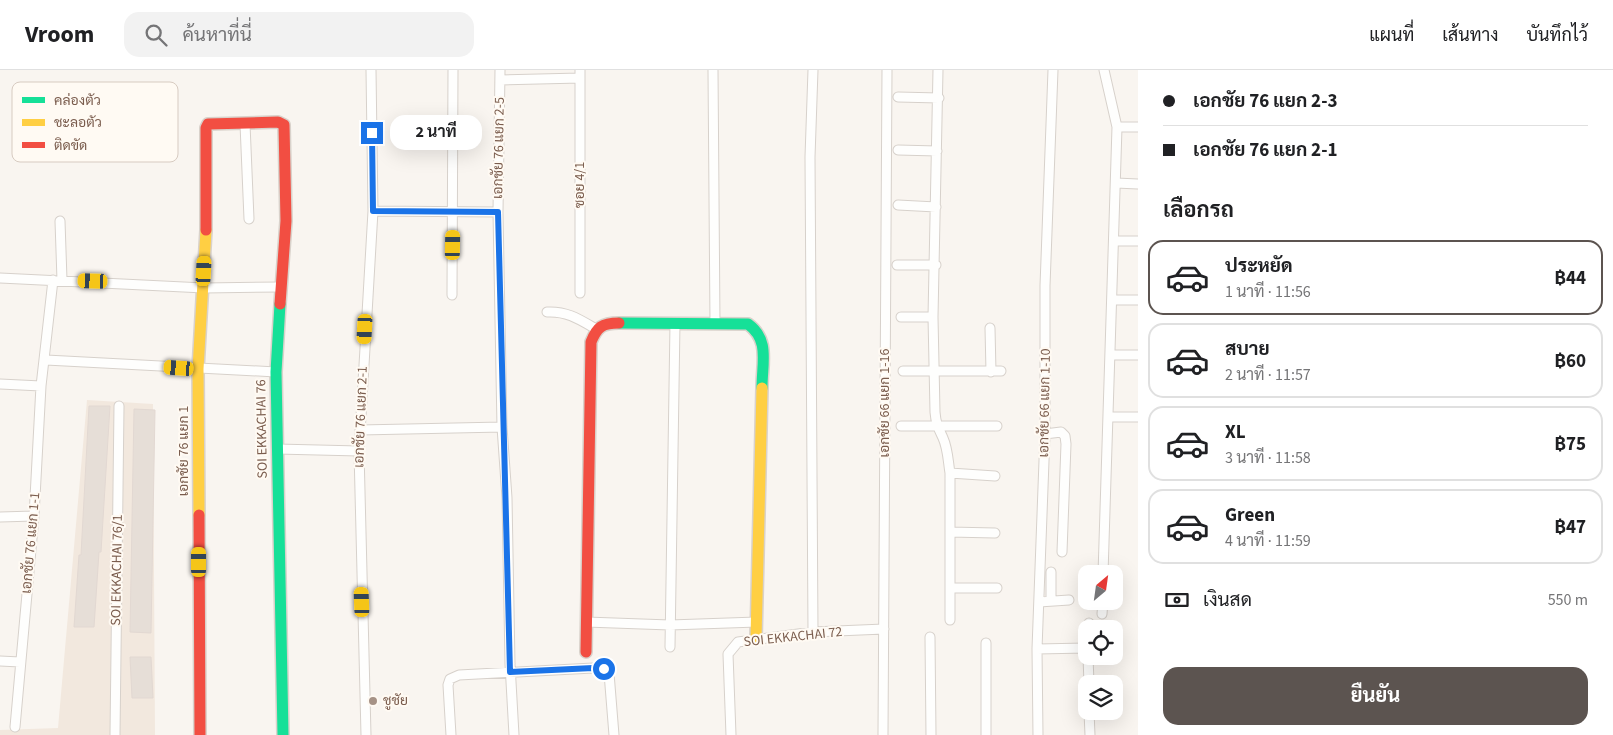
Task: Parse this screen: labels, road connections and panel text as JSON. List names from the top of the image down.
{
  "streets": {
    "street": [
      "เอกชัย 76 แยก 2-5",
      "ซอย 4/1",
      "เอกชัย 66 แยก 1-16",
      "เอกชัย 66 แยก 1-10",
      "เอกชัย 76 แยก 2-1",
      "SOI EKKACHAI 76",
      "เอกชัย 76 แยก 1",
      "เอกชัย 76 แยก 1-1",
      "SOI EKKACHAI 76/1",
      "SOI EKKACHAI 72"
    ]
  },
  "crossings": [
    ["เอกชัย 76 แยก 2-5", "ซอย 4/1"],
    ["เอกชัย 66 แยก 1-16", "SOI EKKACHAI 72"],
    ["SOI EKKACHAI 76", "เอกชัย 76 แยก 1"]
  ],
  "places": ["ชูชัย"],
  "legend": ["คล่องตัว", "ชะลอตัว", "ติดขัด"],
  "north": "top right",
  "page": {
    "header": "Vroom",
    "search": "ค้นหาที่นี่",
    "nav": ["แผนที่", "เส้นทาง", "บันทึกไว้"],
    "banner": ["เอกชัย 76 แยก 2-3", "เอกชัย 76 แยก 2-1"],
    "bubble": "2 นาที",
    "heading": "เลือกรถ",
    "list": [
      {
        "name": "ประหยัด",
        "note": "1 นาที · 11:56",
        "value": "฿44"
      },
      {
        "name": "สบาย",
        "note": "2 นาที · 11:57",
        "value": "฿60"
      },
      {
        "name": "XL",
        "note": "3 นาที · 11:58",
        "value": "฿75"
      },
      {
        "name": "Green",
        "note": "4 นาที · 11:59",
        "value": "฿47"
      }
    ],
    "pay": ["เงินสด", "550 m"],
    "buttons": "ยืนยัน"
  }
}
